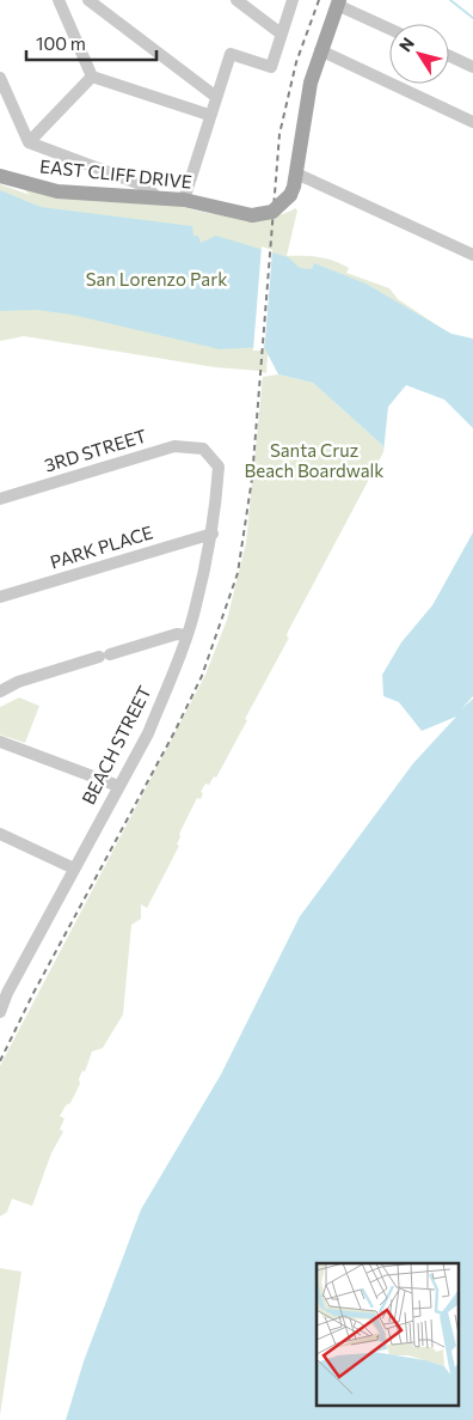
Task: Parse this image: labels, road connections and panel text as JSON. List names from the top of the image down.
{
  "streets": {
    "main road": ["EAST CLIFF DRIVE"],
    "street": ["3RD STREET", "PARK PLACE", "BEACH STREET"]
  },
  "crossings": [
    ["3RD STREET", "BEACH STREET"],
    ["PARK PLACE", "BEACH STREET"]
  ],
  "parks": ["San Lorenzo Park", "Santa Cruz Beach Boardwalk"],
  "scale_bar": "100 m",
  "north": "top left"
}
